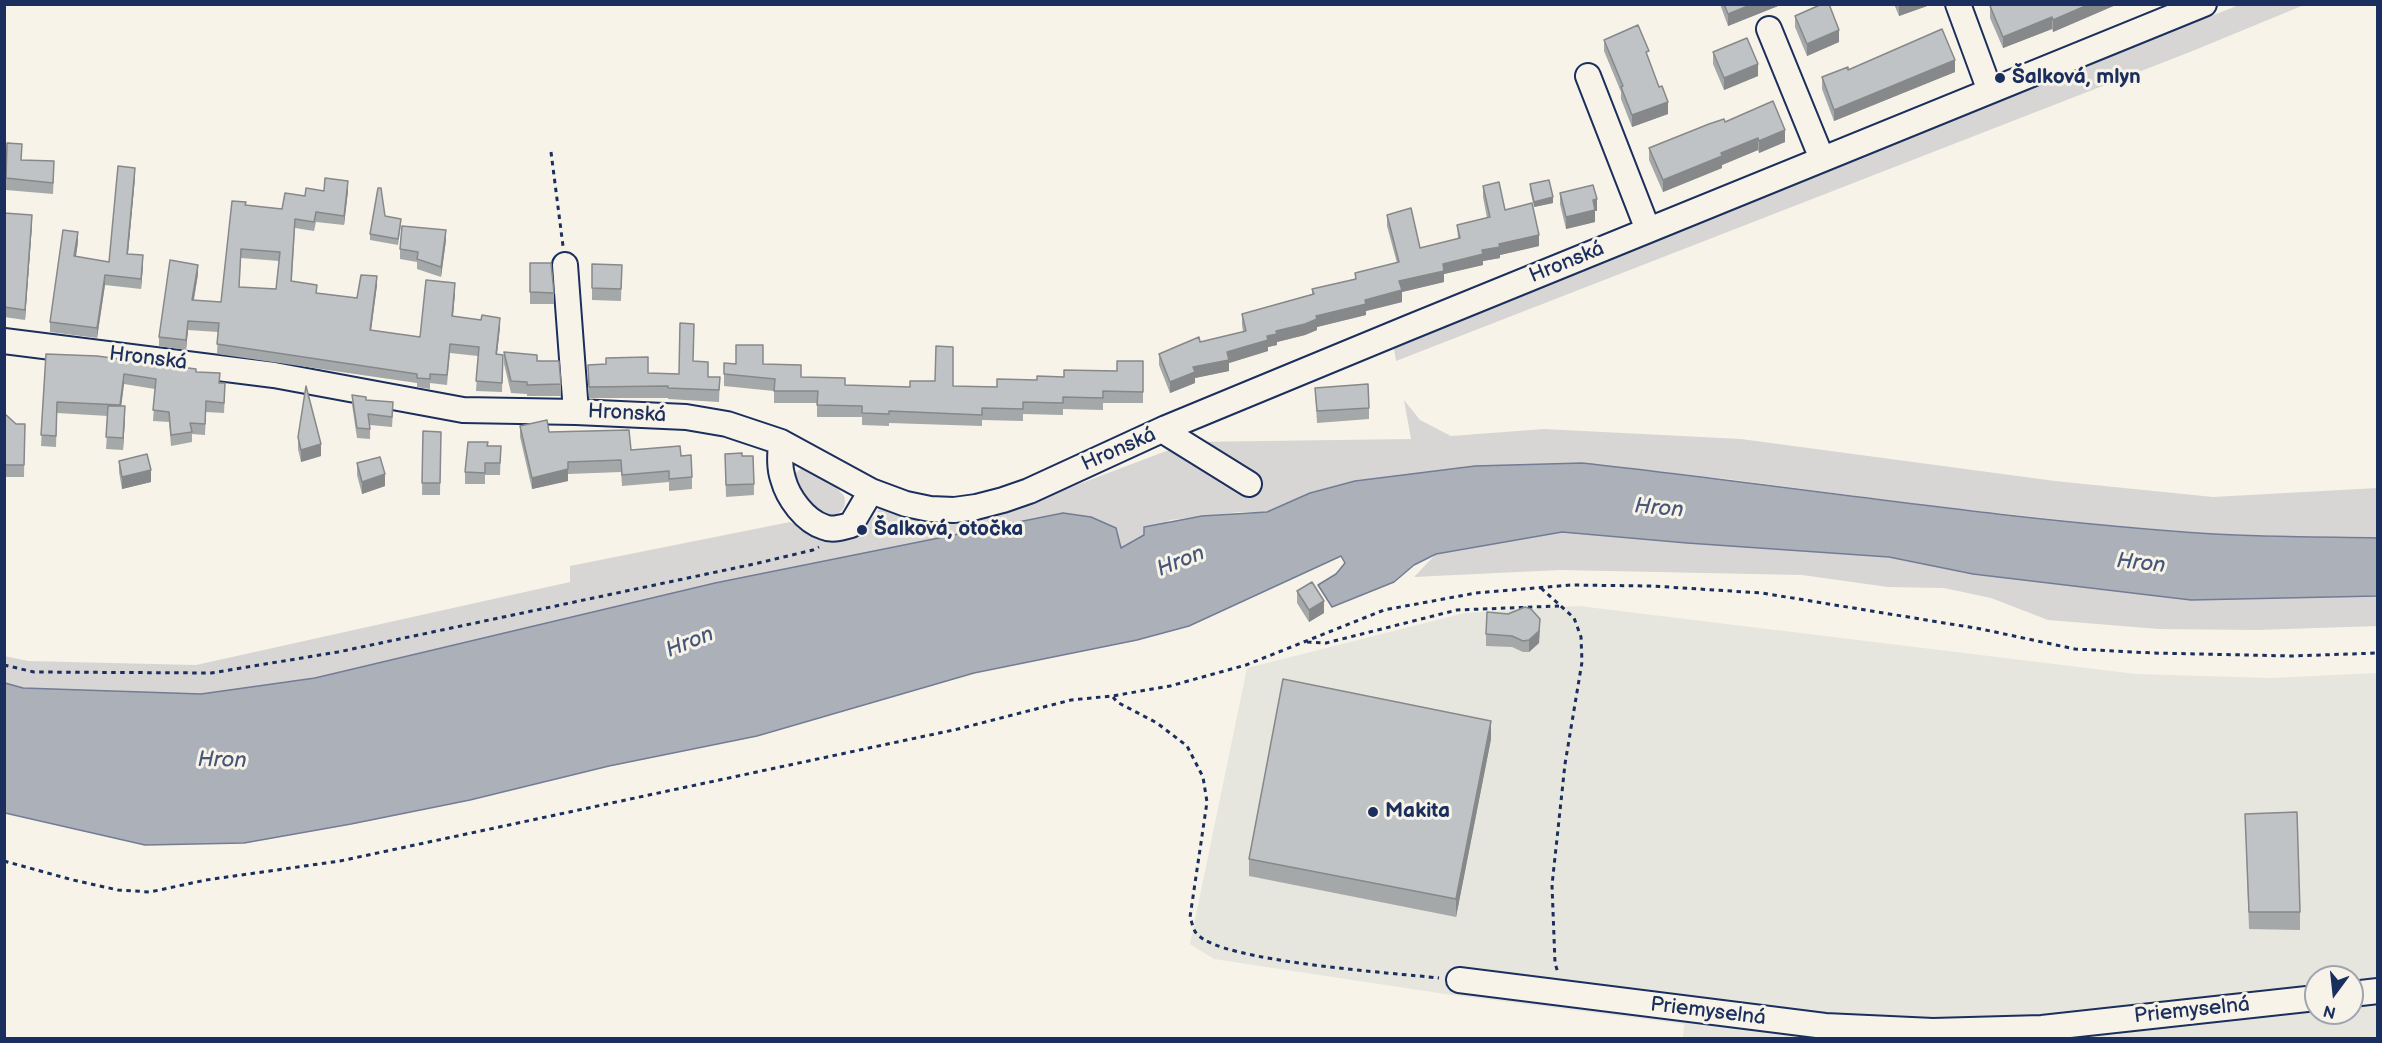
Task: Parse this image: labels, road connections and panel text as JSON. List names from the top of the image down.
{
  "streets": {
    "street": ["Hronská", "Priemyselná"]
  },
  "water": ["Hron"],
  "places": ["Šalková, mlyn", "Šalková, otočka", "Makita"],
  "north": "bottom"
}
